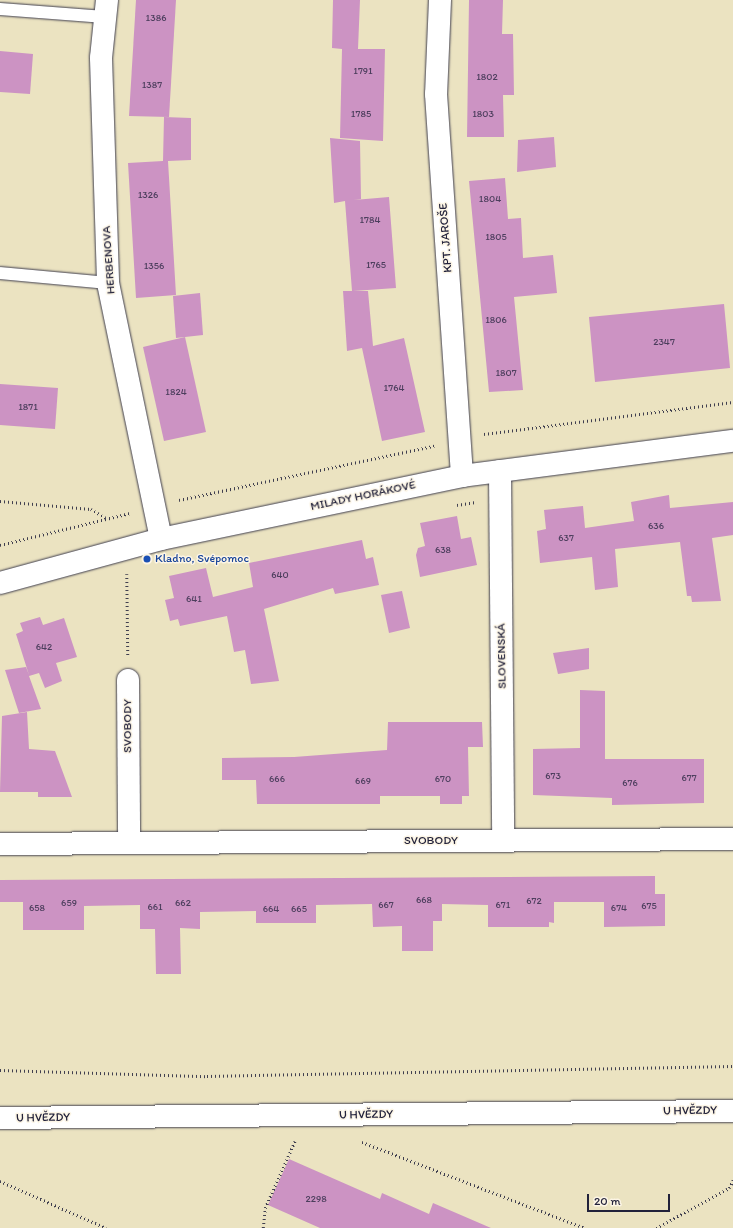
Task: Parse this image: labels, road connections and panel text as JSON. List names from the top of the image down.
{
  "streets": {
    "street": [
      "KPT. JAROŠE",
      "HERBENOVA",
      "MILADY HORÁKOVÉ",
      "SLOVENSKÁ",
      "SVOBODY",
      "U HVĚZDY"
    ]
  },
  "crossings": [
    ["KPT. JAROŠE", "MILADY HORÁKOVÉ"],
    ["HERBENOVA", "MILADY HORÁKOVÉ"],
    ["MILADY HORÁKOVÉ", "SLOVENSKÁ"],
    ["SLOVENSKÁ", "SVOBODY"]
  ],
  "places": ["Kladno, Svépomoc"],
  "house_numbers": [
    "1386",
    "1791",
    "1802",
    "1387",
    "1785",
    "1803",
    "1326",
    "1804",
    "1784",
    "1805",
    "1765",
    "1356",
    "1806",
    "2347",
    "1807",
    "1764",
    "1824",
    "1871",
    "636",
    "637",
    "638",
    "640",
    "641",
    "642",
    "673",
    "677",
    "666",
    "670",
    "669",
    "676",
    "668",
    "672",
    "659",
    "662",
    "667",
    "671",
    "675",
    "661",
    "658",
    "674",
    "664",
    "665",
    "2298"
  ],
  "scale_bar": "20 m"
}
